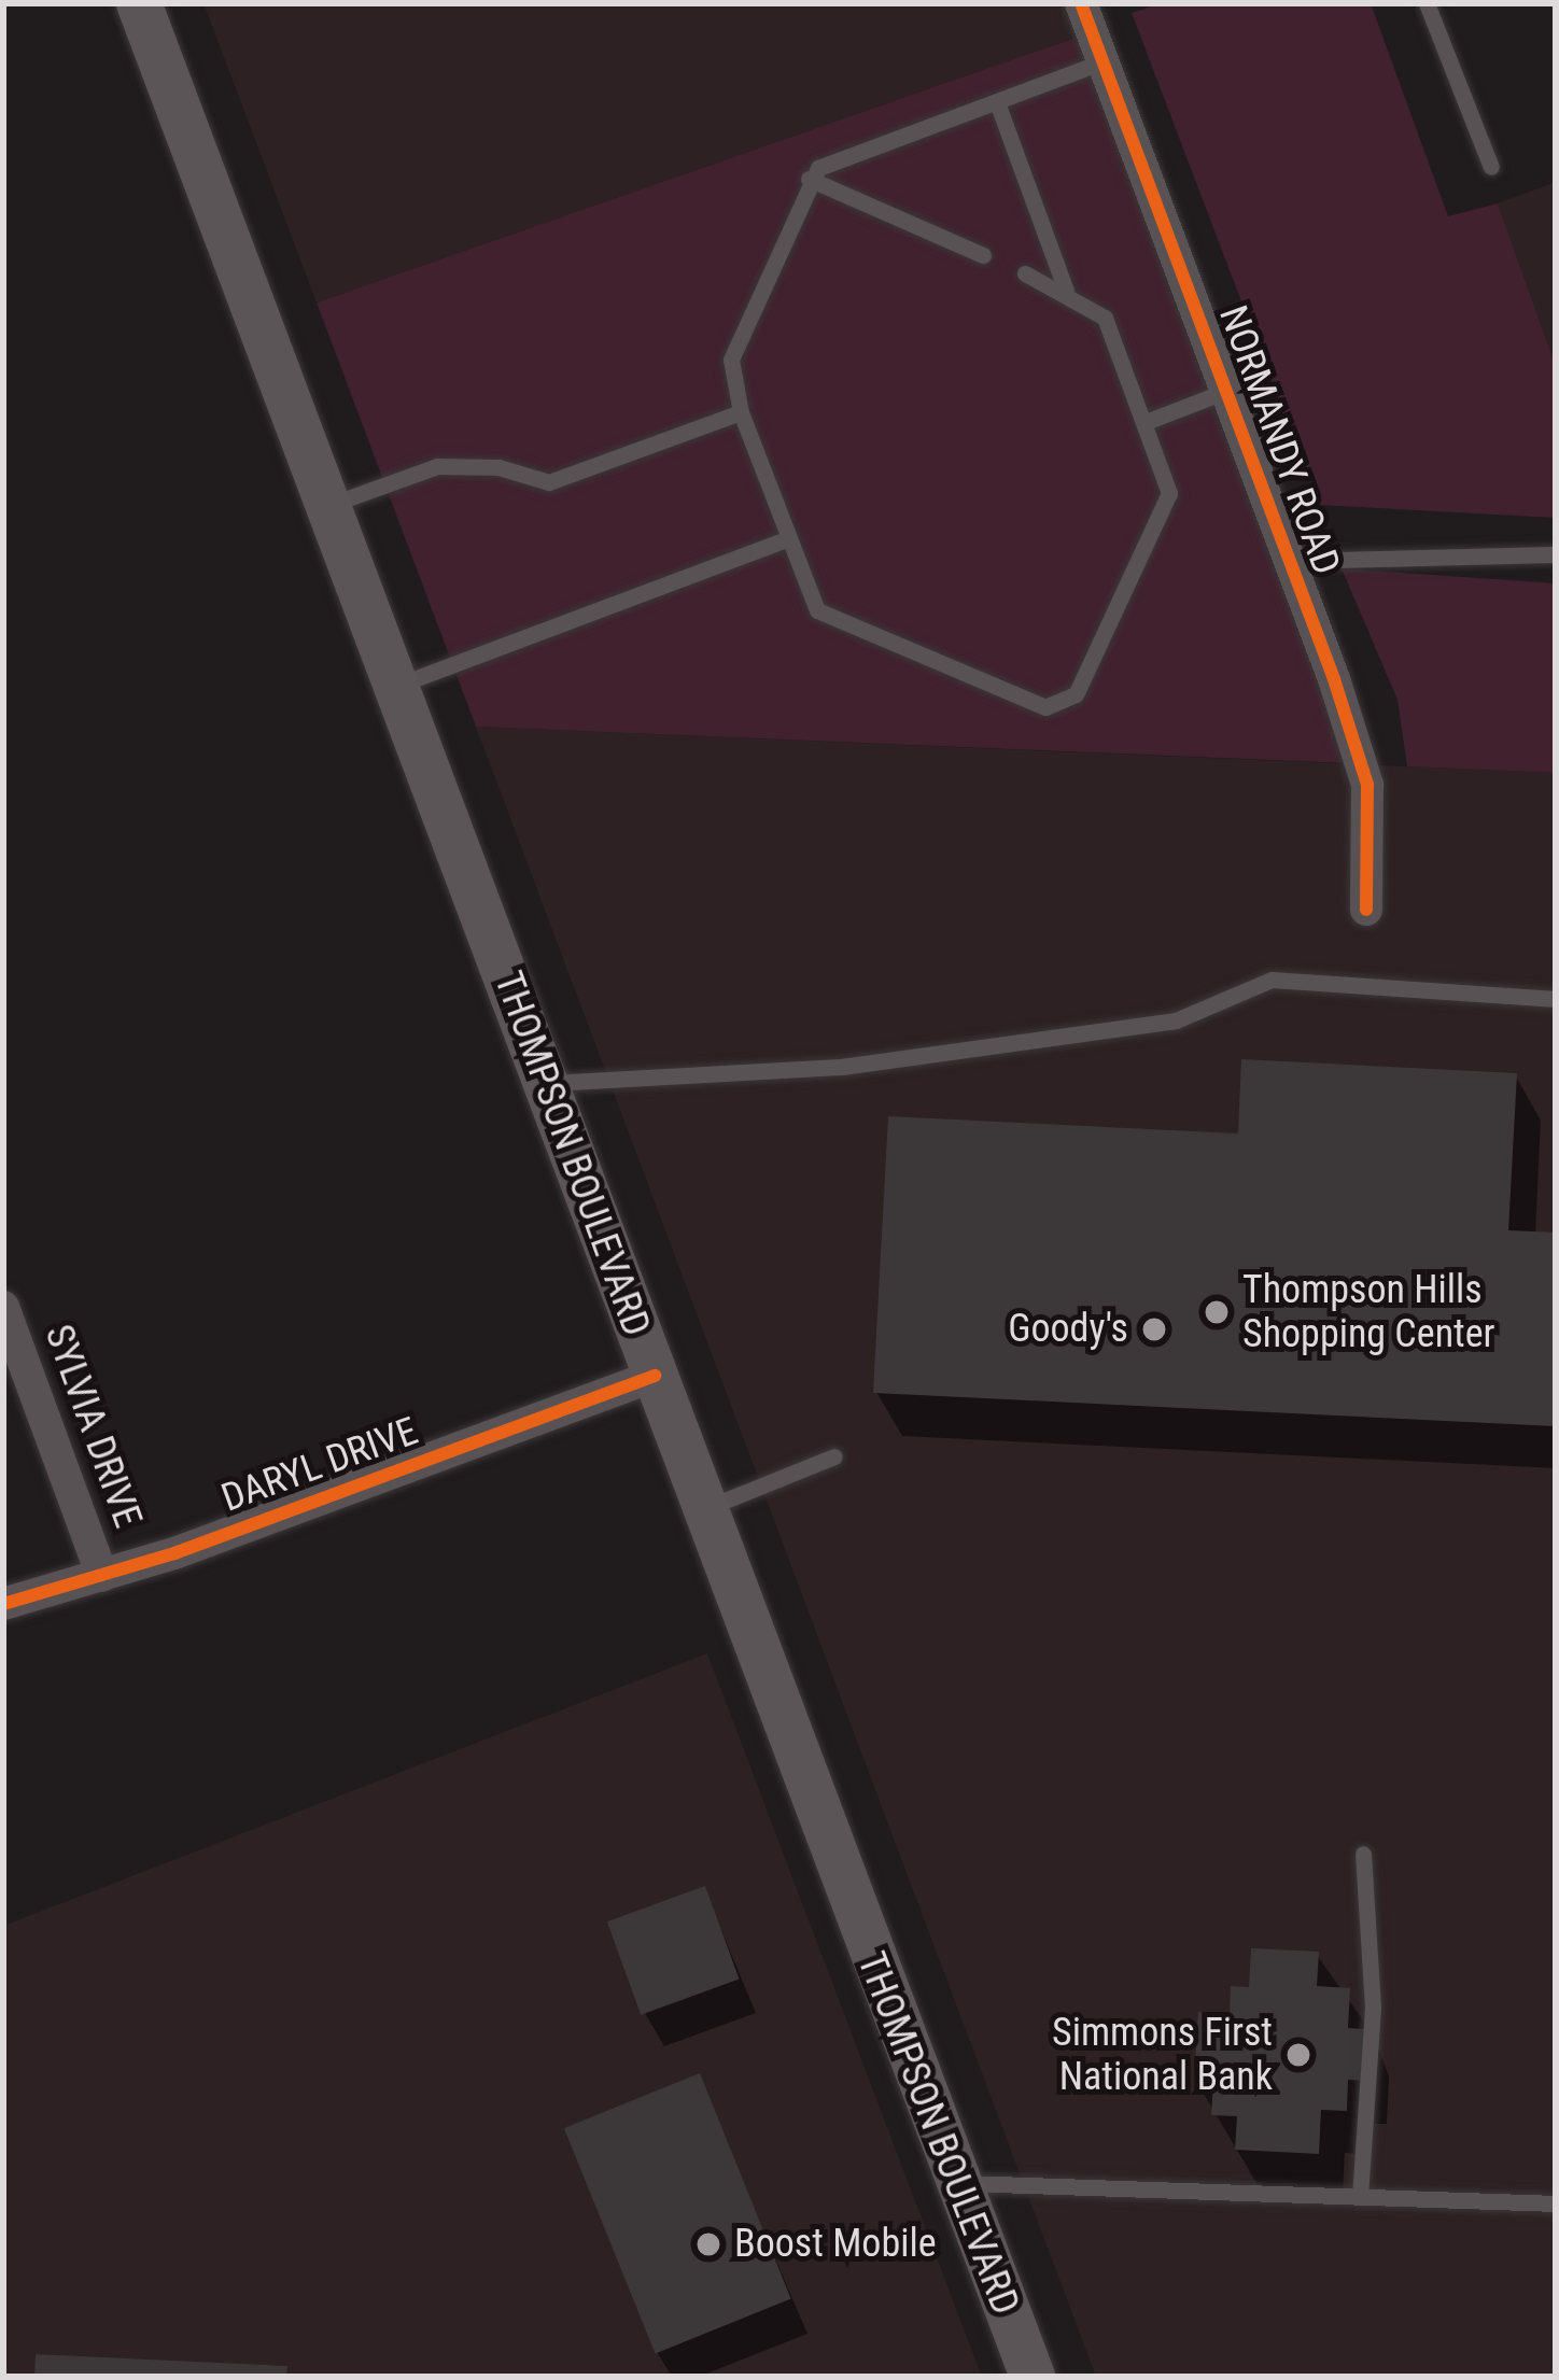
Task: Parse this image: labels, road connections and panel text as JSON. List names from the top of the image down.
{
  "streets": {
    "main road": ["THOMPSON BOULEVARD"],
    "street": ["NORMANDY ROAD", "SYLVIA DRIVE", "DARYL DRIVE"]
  },
  "crossings": [
    ["THOMPSON BOULEVARD", "DARYL DRIVE"],
    ["SYLVIA DRIVE", "DARYL DRIVE"]
  ],
  "places": [
    "Thompson Hills Shopping Center",
    "Goody's",
    "Simmons First National Bank",
    "Boost Mobile"
  ]
}
